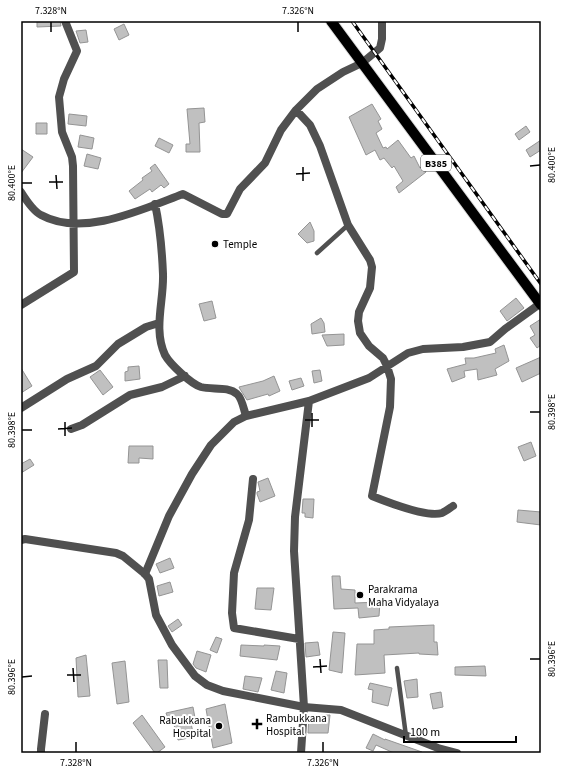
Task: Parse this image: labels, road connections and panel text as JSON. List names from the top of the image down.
{
  "streets": {
    "main road": ["B385"]
  },
  "places": {
    "other": ["Temple", "Parakrama Maha Vidyalaya", "Rabukkana Hospital"],
    "health": ["Rambukkana Hospital"]
  },
  "scale_bar": "100 m",
  "coordinates": [
    "7.328°N",
    "7.326°N",
    "80.400°E",
    "80.398°E",
    "80.396°E"
  ]
}
